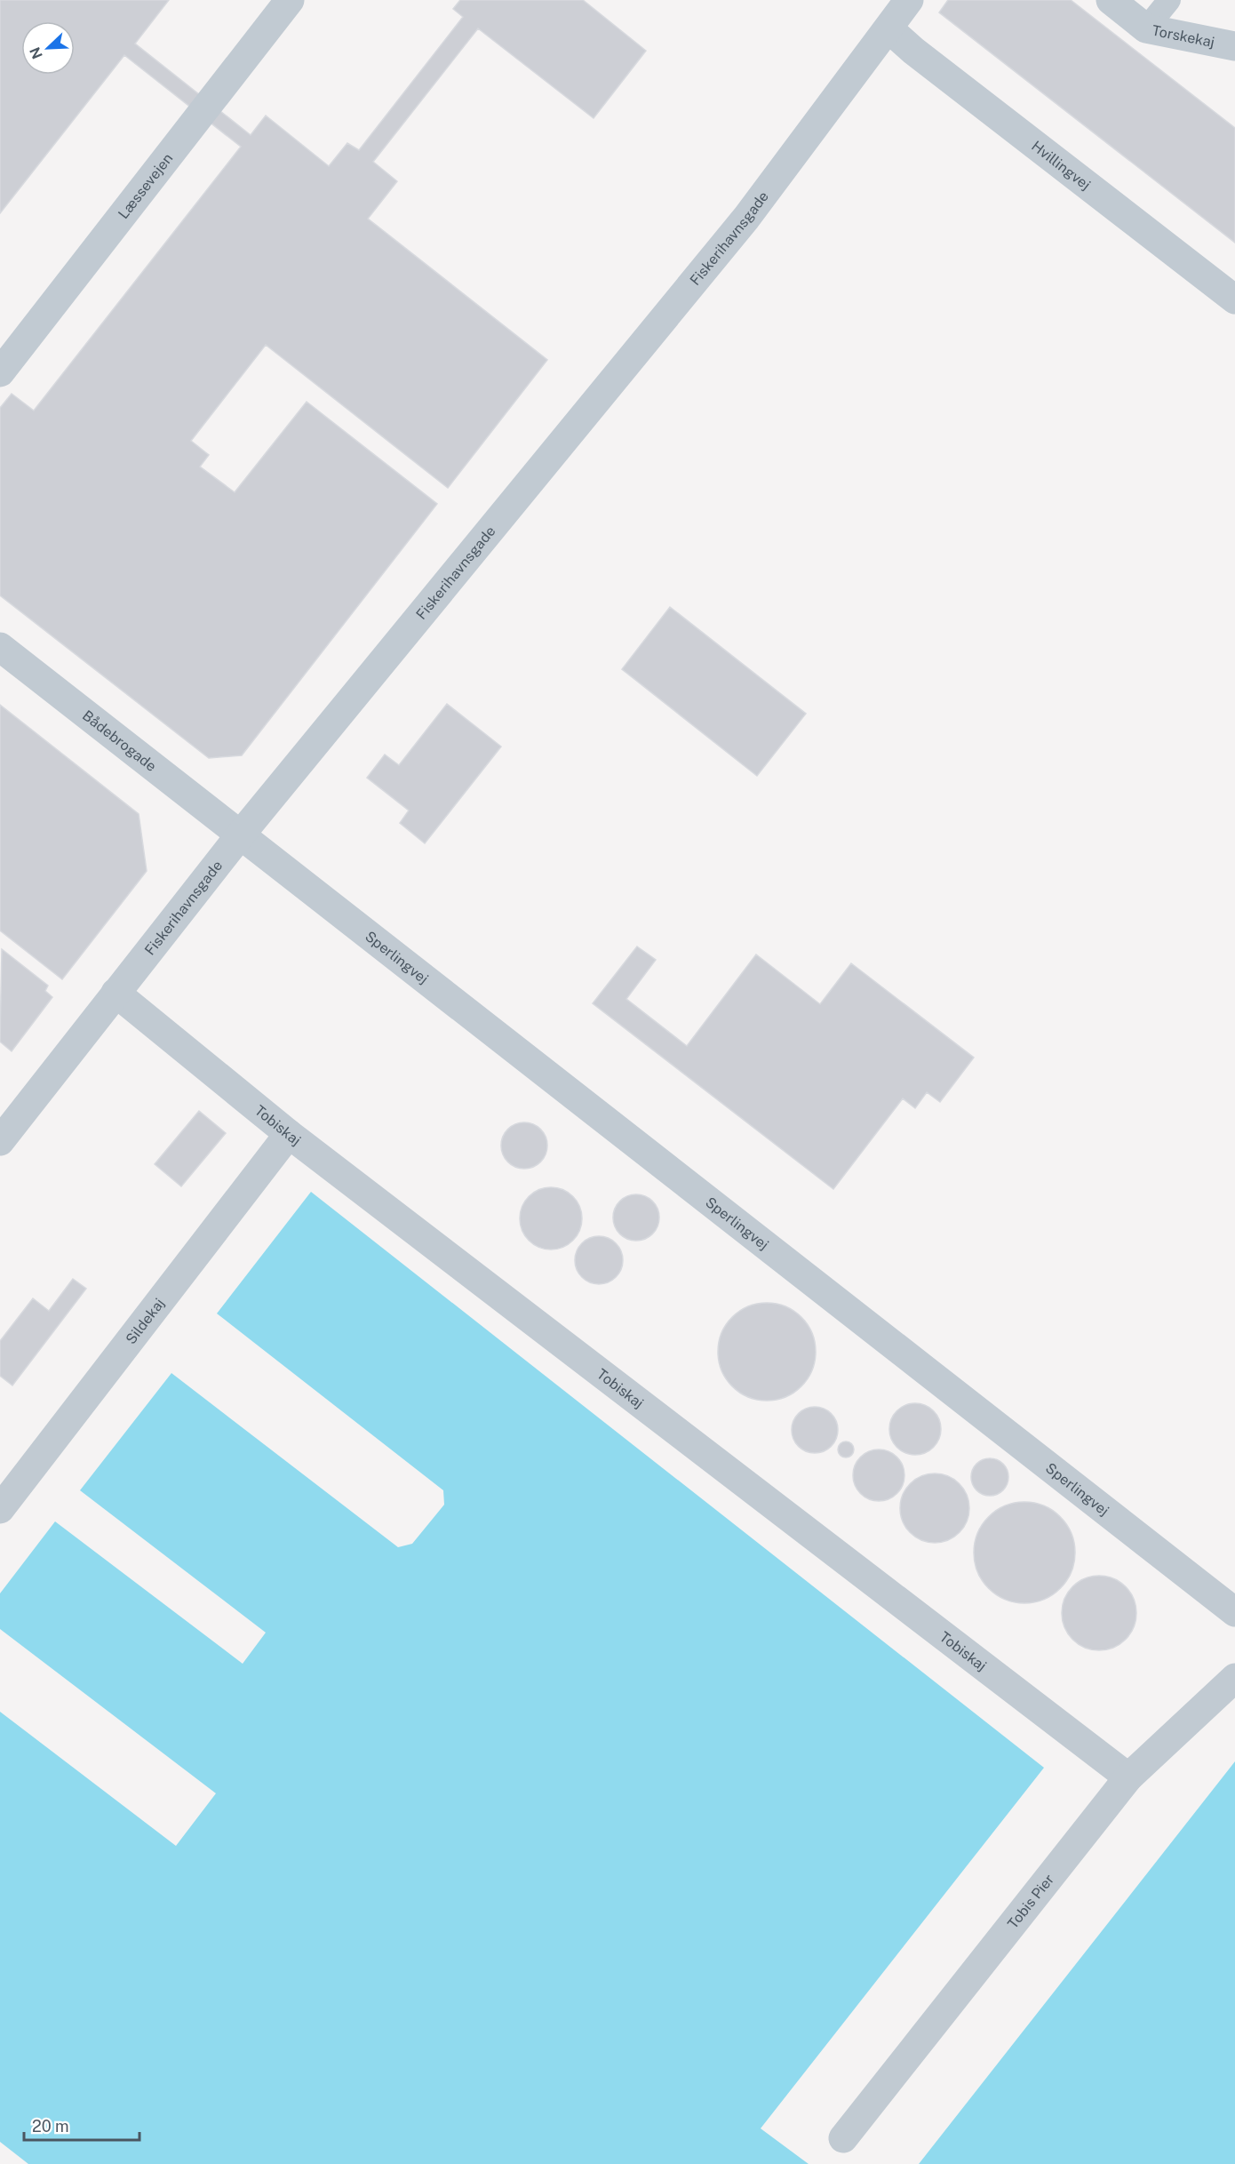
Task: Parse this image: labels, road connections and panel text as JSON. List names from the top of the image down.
{
  "streets": {
    "street": [
      "Torskekaj",
      "Hvillingvej",
      "Læssevejen",
      "Fiskerihavnsgade",
      "Bådebrogade",
      "Sperlingvej",
      "Tobiskaj",
      "Sildekaj",
      "Tobis Pier"
    ]
  },
  "crossings": [
    ["Hvillingvej", "Fiskerihavnsgade"],
    ["Fiskerihavnsgade", "Bådebrogade"],
    ["Fiskerihavnsgade", "Sperlingvej"],
    ["Fiskerihavnsgade", "Tobiskaj"],
    ["Bådebrogade", "Sperlingvej"],
    ["Tobiskaj", "Sildekaj"],
    ["Tobiskaj", "Tobis Pier"]
  ],
  "scale_bar": "20 m",
  "north": "bottom left"
}
